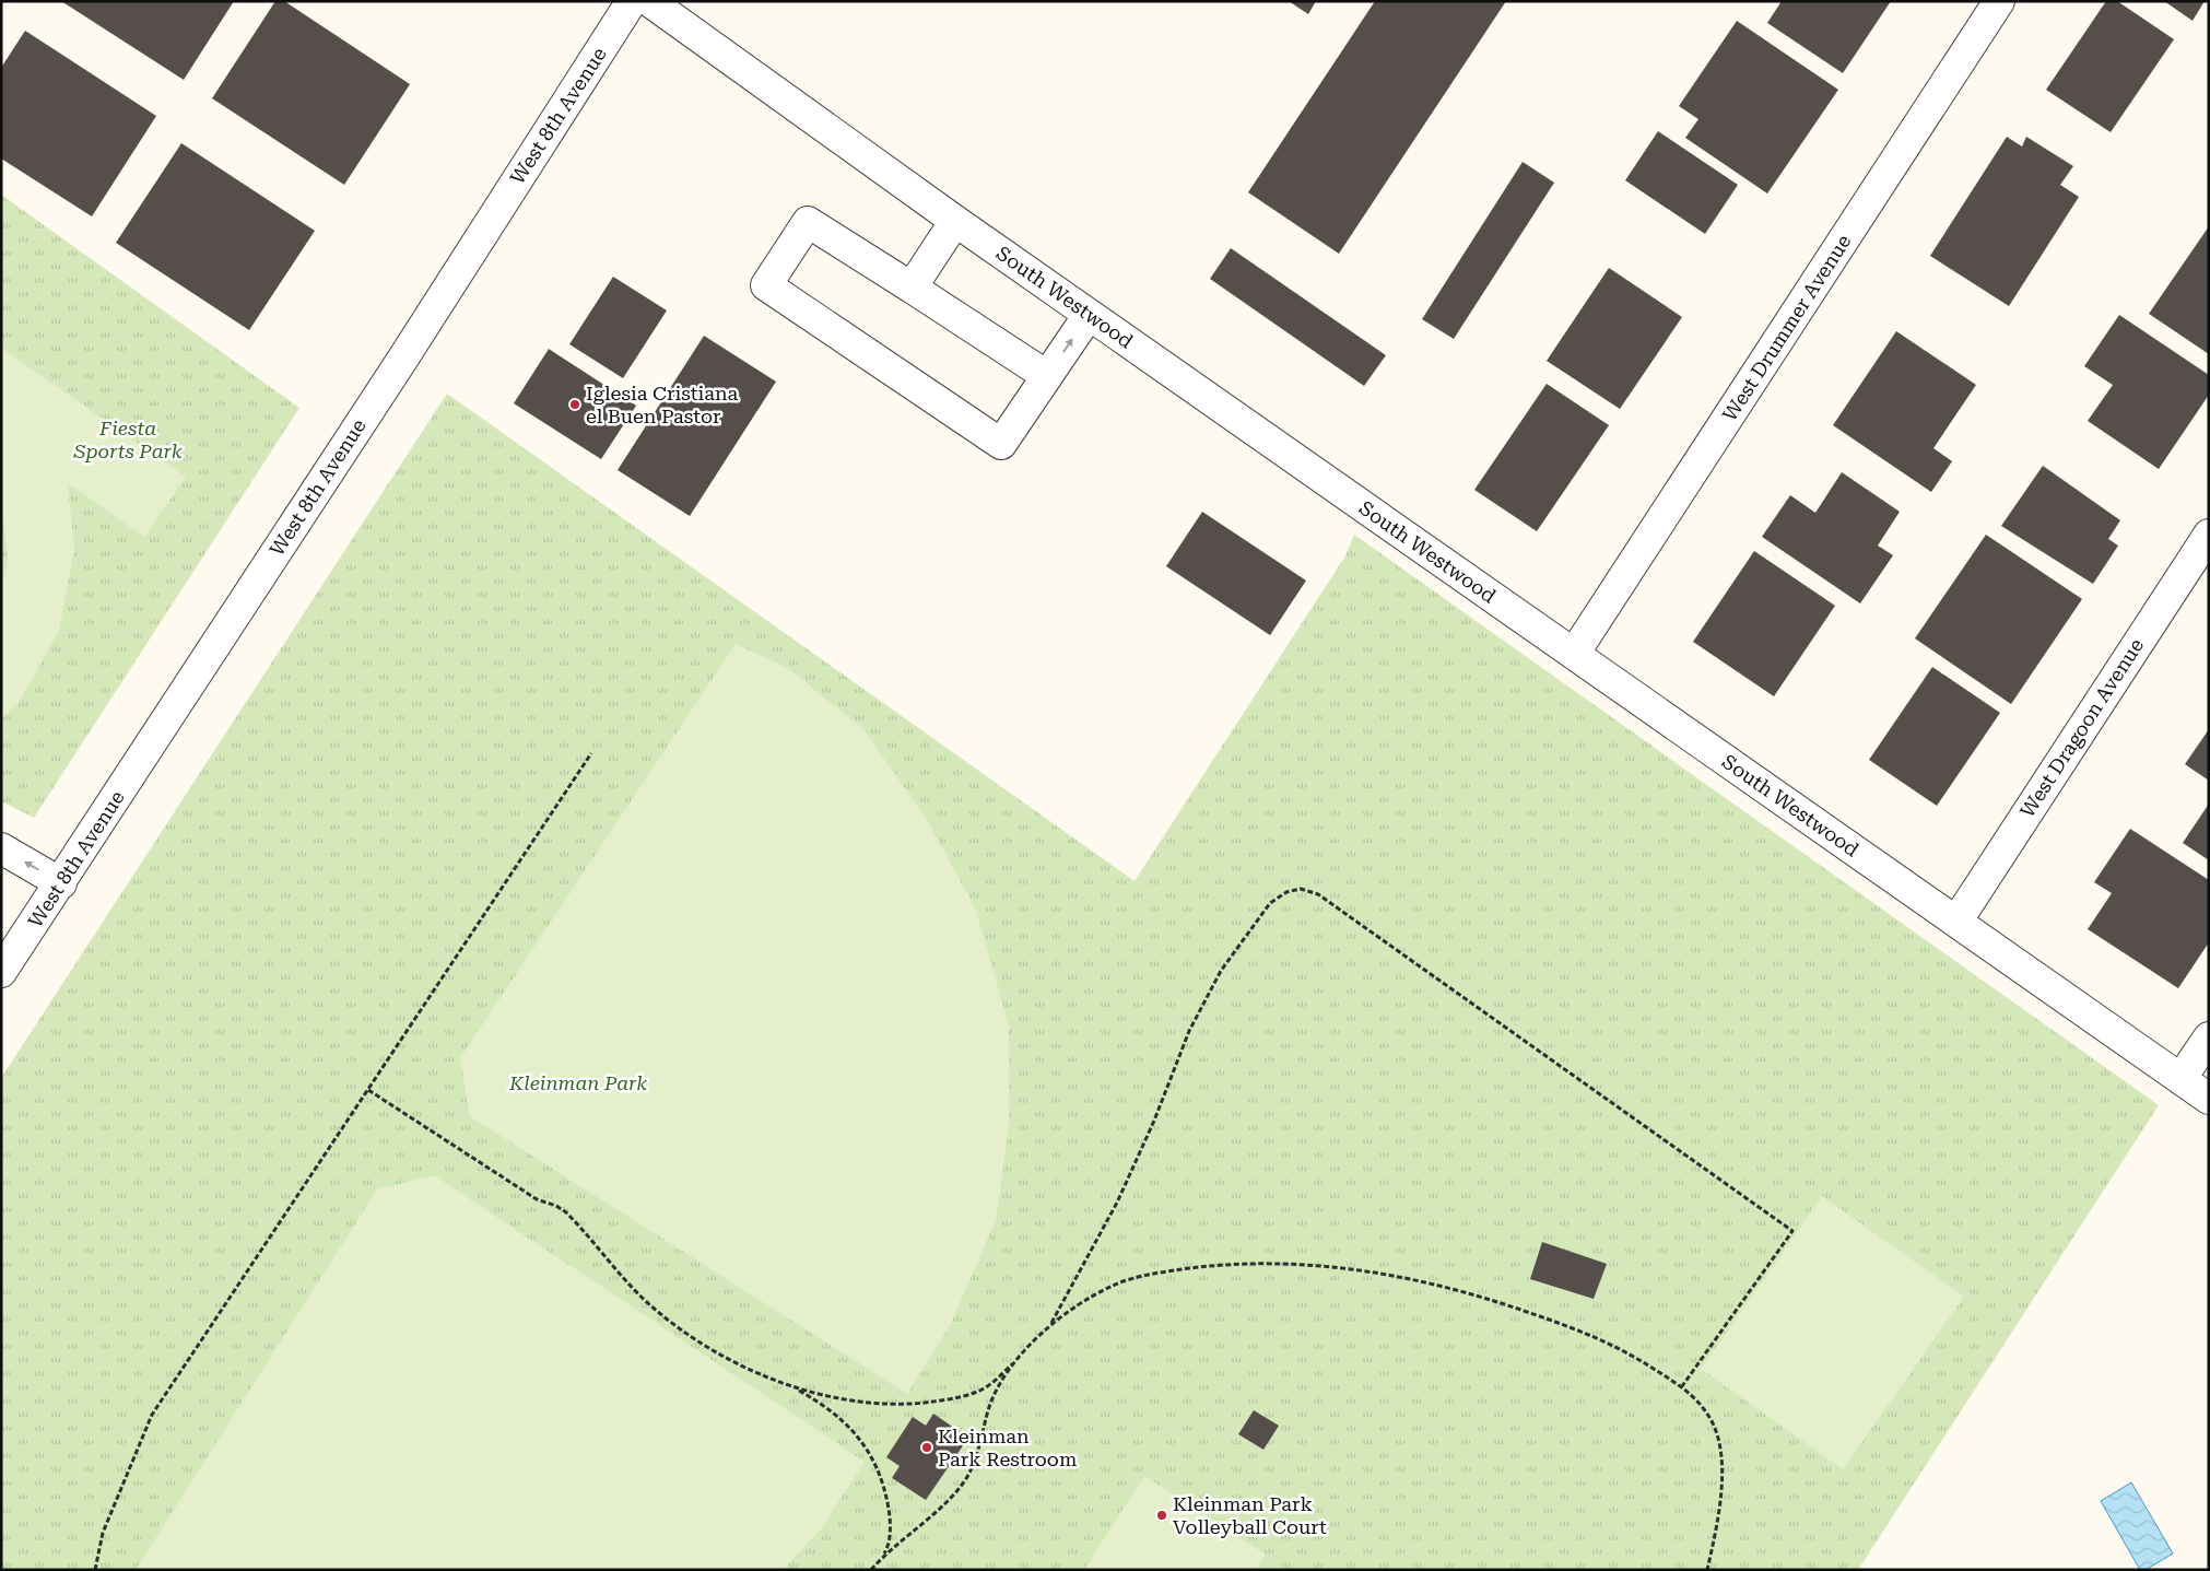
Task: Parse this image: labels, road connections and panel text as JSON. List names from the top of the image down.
{
  "streets": {
    "street": [
      "West 8th Avenue",
      "South Westwood",
      "West Drummer Avenue",
      "West Dragoon Avenue"
    ]
  },
  "crossings": [
    ["South Westwood", "West Drummer Avenue"],
    ["South Westwood", "West Dragoon Avenue"]
  ],
  "parks": ["Fiesta Sports Park", "Kleinman Park"],
  "places": ["Iglesia Cristiana el Buen Pastor", "Kleinman Park Restroom", "Kleinman Park Volleyball Court"]
}
